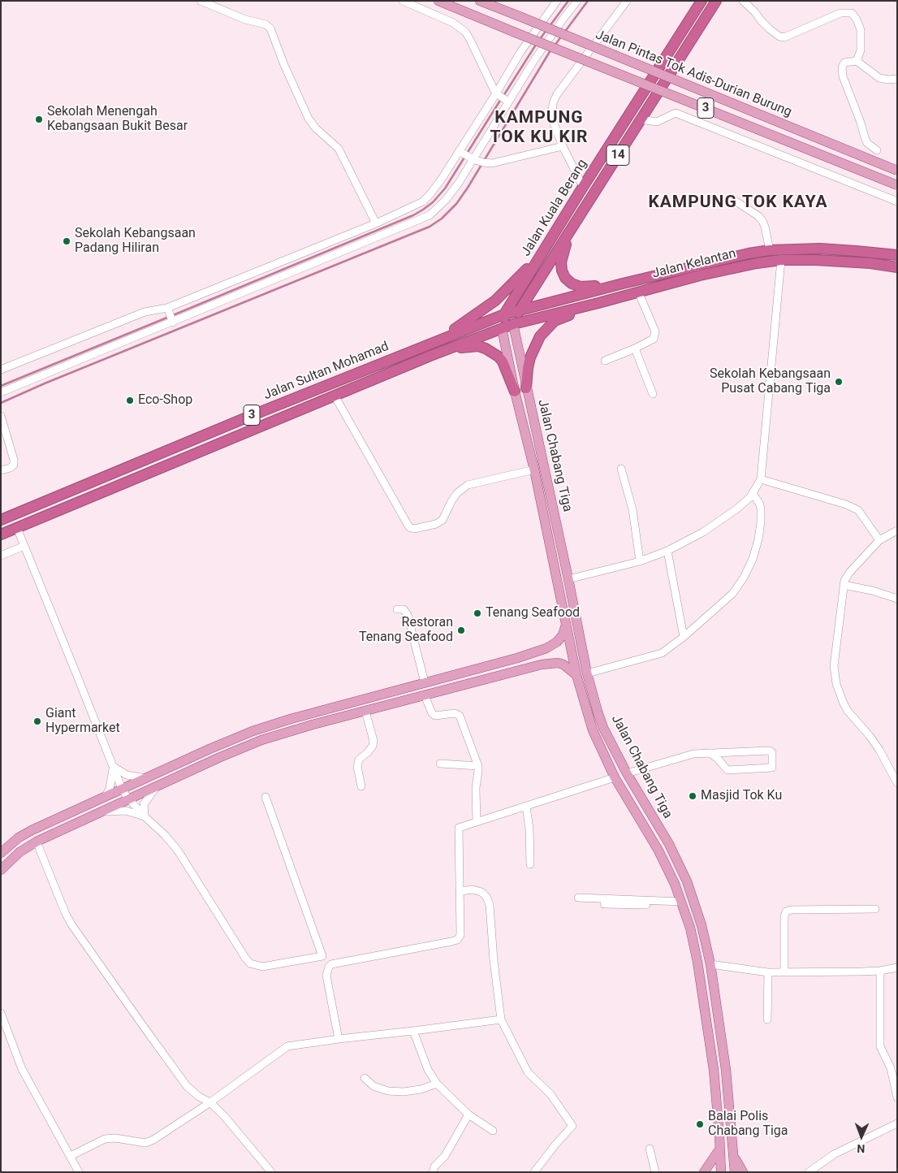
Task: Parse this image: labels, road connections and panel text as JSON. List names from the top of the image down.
{
  "streets": {
    "highway": [
      "3",
      "14",
      "Jalan Kuala Berang",
      "Jalan Kelantan",
      "Jalan Sultan Mohamad"
    ],
    "main road": ["Jalan Pintas Tok Adis-Durian Burung", "Jalan Chabang Tiga"]
  },
  "crossings": [
    ["Jalan Kuala Berang", "Jalan Kelantan"],
    ["Jalan Kuala Berang", "Jalan Sultan Mohamad"],
    ["Jalan Kuala Berang", "Jalan Chabang Tiga"],
    ["Jalan Kelantan", "Jalan Sultan Mohamad"],
    ["Jalan Kelantan", "Jalan Chabang Tiga"],
    ["Jalan Sultan Mohamad", "Jalan Chabang Tiga"]
  ],
  "districts": ["KAMPUNG TOK KU KIR", "KAMPUNG TOK KAYA"],
  "places": [
    "Sekolah Menengah Kebangsaan Bukit Besar",
    "Sekolah Kebangsaan Padang Hiliran",
    "Sekolah Kebangsaan Pusat Cabang Tiga",
    "Eco-Shop",
    "Tenang Seafood",
    "Restoran Tenang Seafood",
    "Giant Hypermarket",
    "Masjid Tok Ku",
    "Balai Polis Chabang Tiga"
  ],
  "north": "bottom"
}
